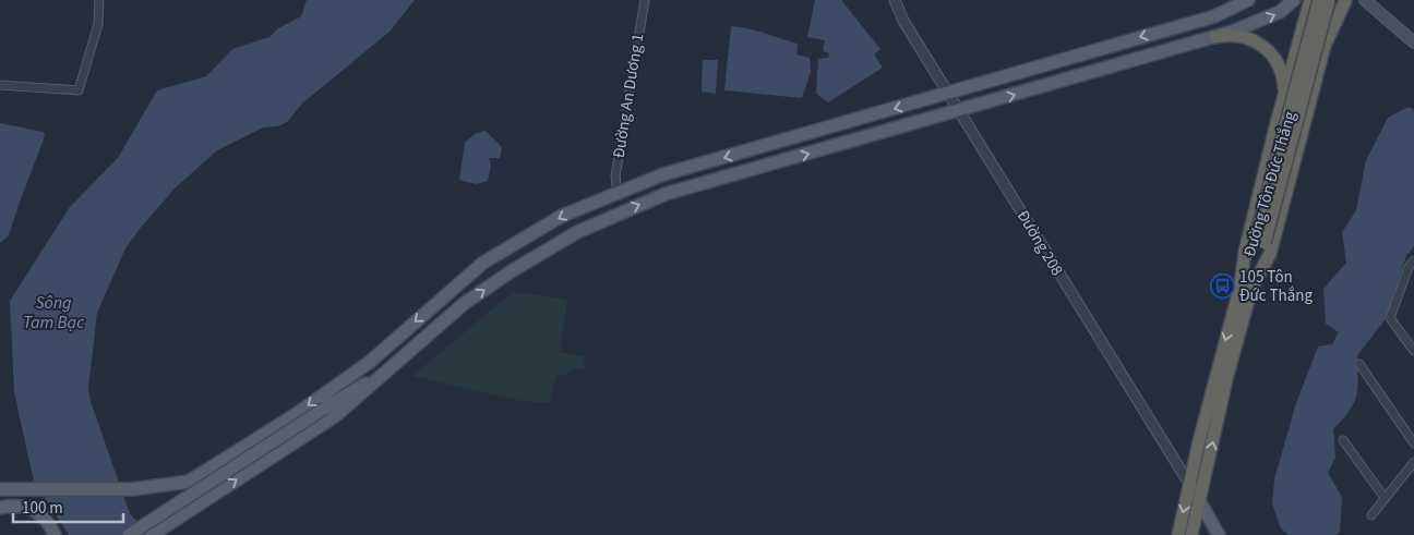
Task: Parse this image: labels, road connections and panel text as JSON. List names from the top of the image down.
{
  "streets": {
    "highway": ["Đường Tôn Đức Thắng"],
    "street": ["Đường An Dương 1", "Đường 208"]
  },
  "crossings": [
    ["Đường Tôn Đức Thắng", "Đường 208"]
  ],
  "water": ["Sông Tam Bạc"],
  "places": {
    "bus stop": ["105 Tôn Đức Thắng"]
  },
  "scale_bar": "100 m"
}
